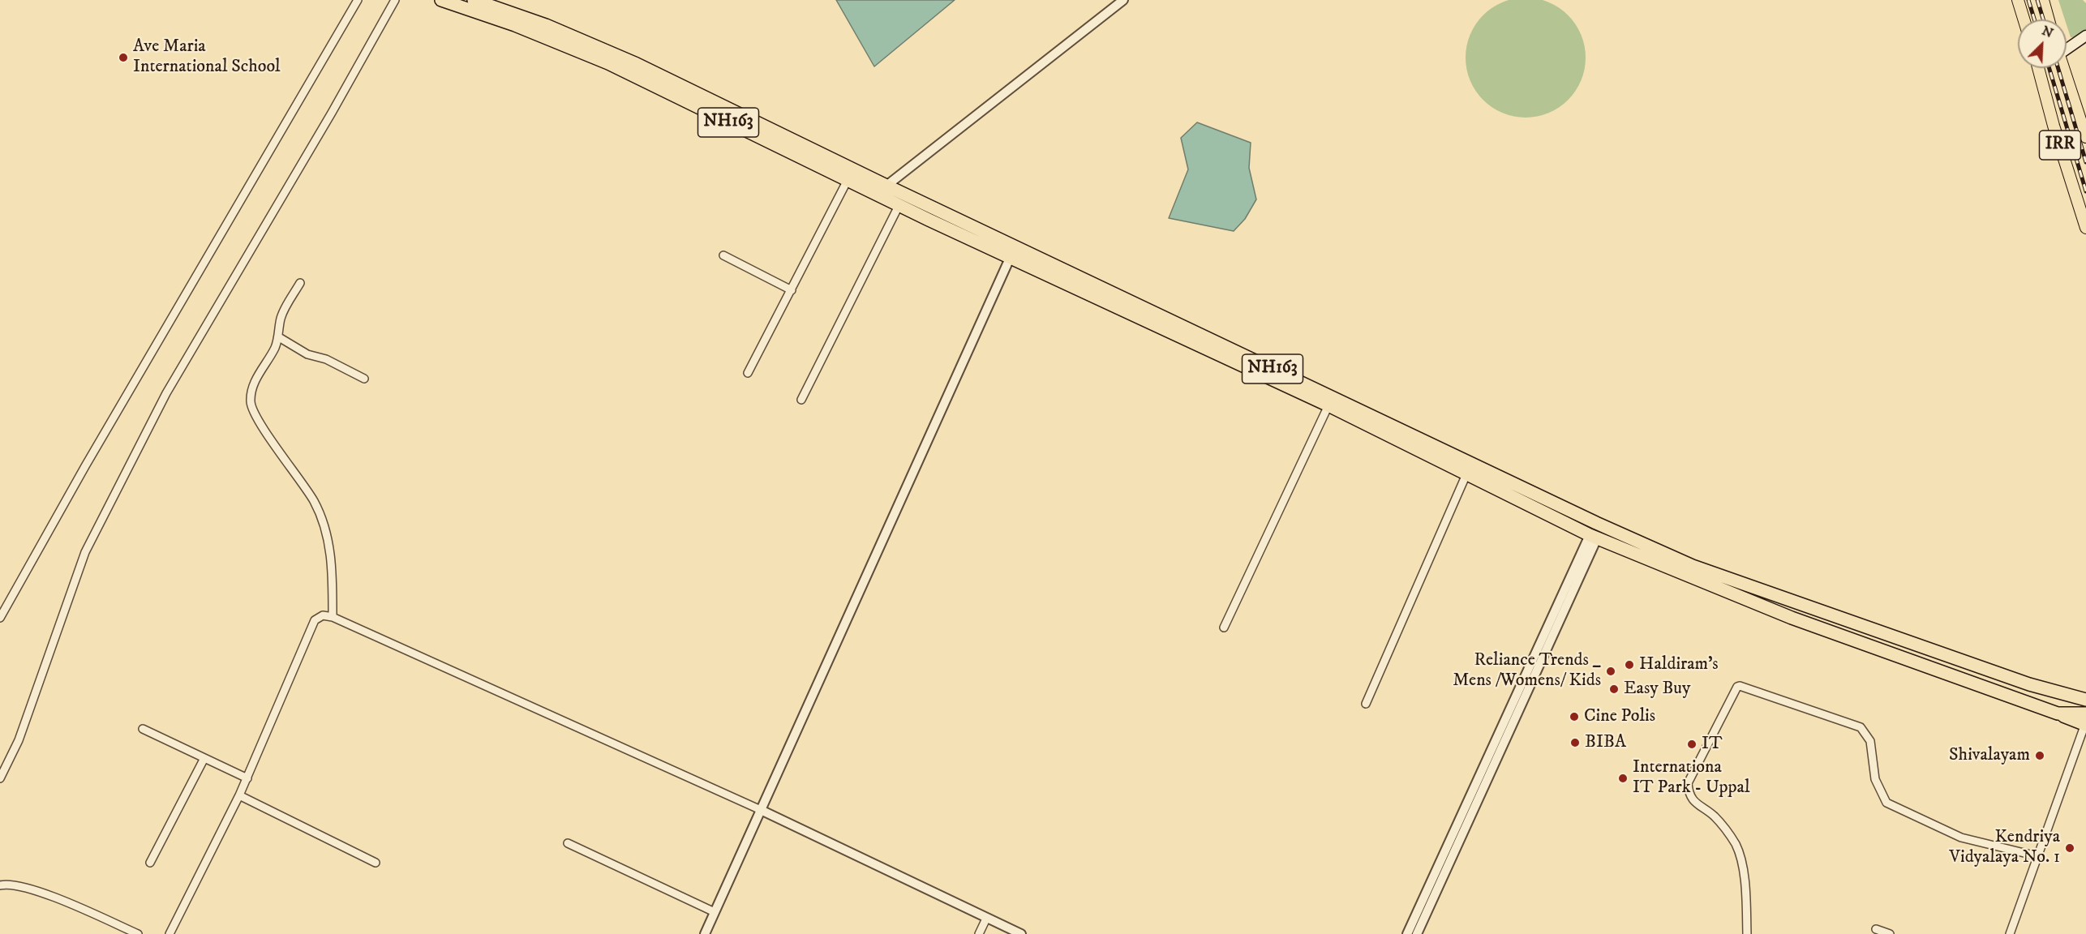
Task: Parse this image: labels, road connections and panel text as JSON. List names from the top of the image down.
{
  "streets": {
    "highway": ["NH163"],
    "main road": ["IRR"]
  },
  "places": [
    "Ave Maria International School",
    "Haldiram's",
    "Reliance Trends _ Mens /Womens/ Kids",
    "Easy Buy",
    "Cine Polis",
    "BIBA",
    "IT",
    "Shivalayam",
    "Internationa IT Park - Uppal",
    "Kendriya Vidyalaya No. 1"
  ],
  "north": "top right"
}
